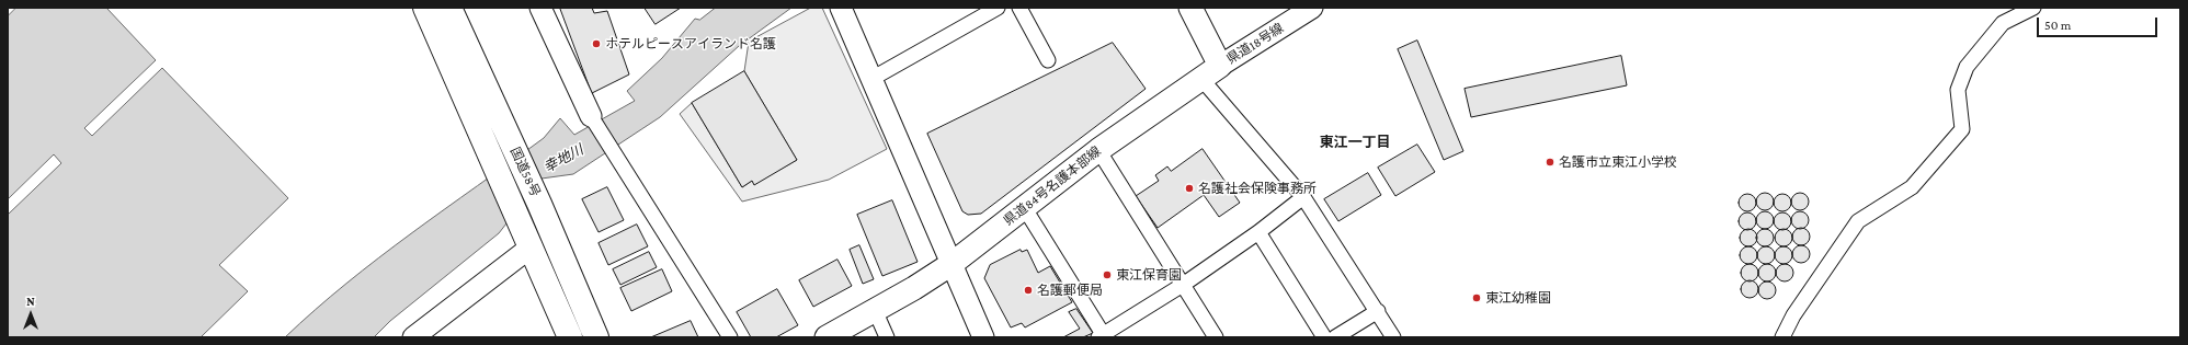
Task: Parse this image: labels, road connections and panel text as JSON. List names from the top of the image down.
{
  "streets": {
    "highway": ["国道58号"],
    "main road": ["県道84号名護本部線"],
    "street": ["県道18号線"]
  },
  "crossings": [
    ["県道18号線", "県道84号名護本部線"]
  ],
  "districts": ["東江一丁目"],
  "water": ["幸地川"],
  "places": [
    "ホテルピースアイランド名護",
    "名護市立東江小学校",
    "名護社会保険事務所",
    "東江保育園",
    "名護郵便局",
    "東江幼稚園"
  ],
  "scale_bar": "50 m",
  "north": "top"
}
